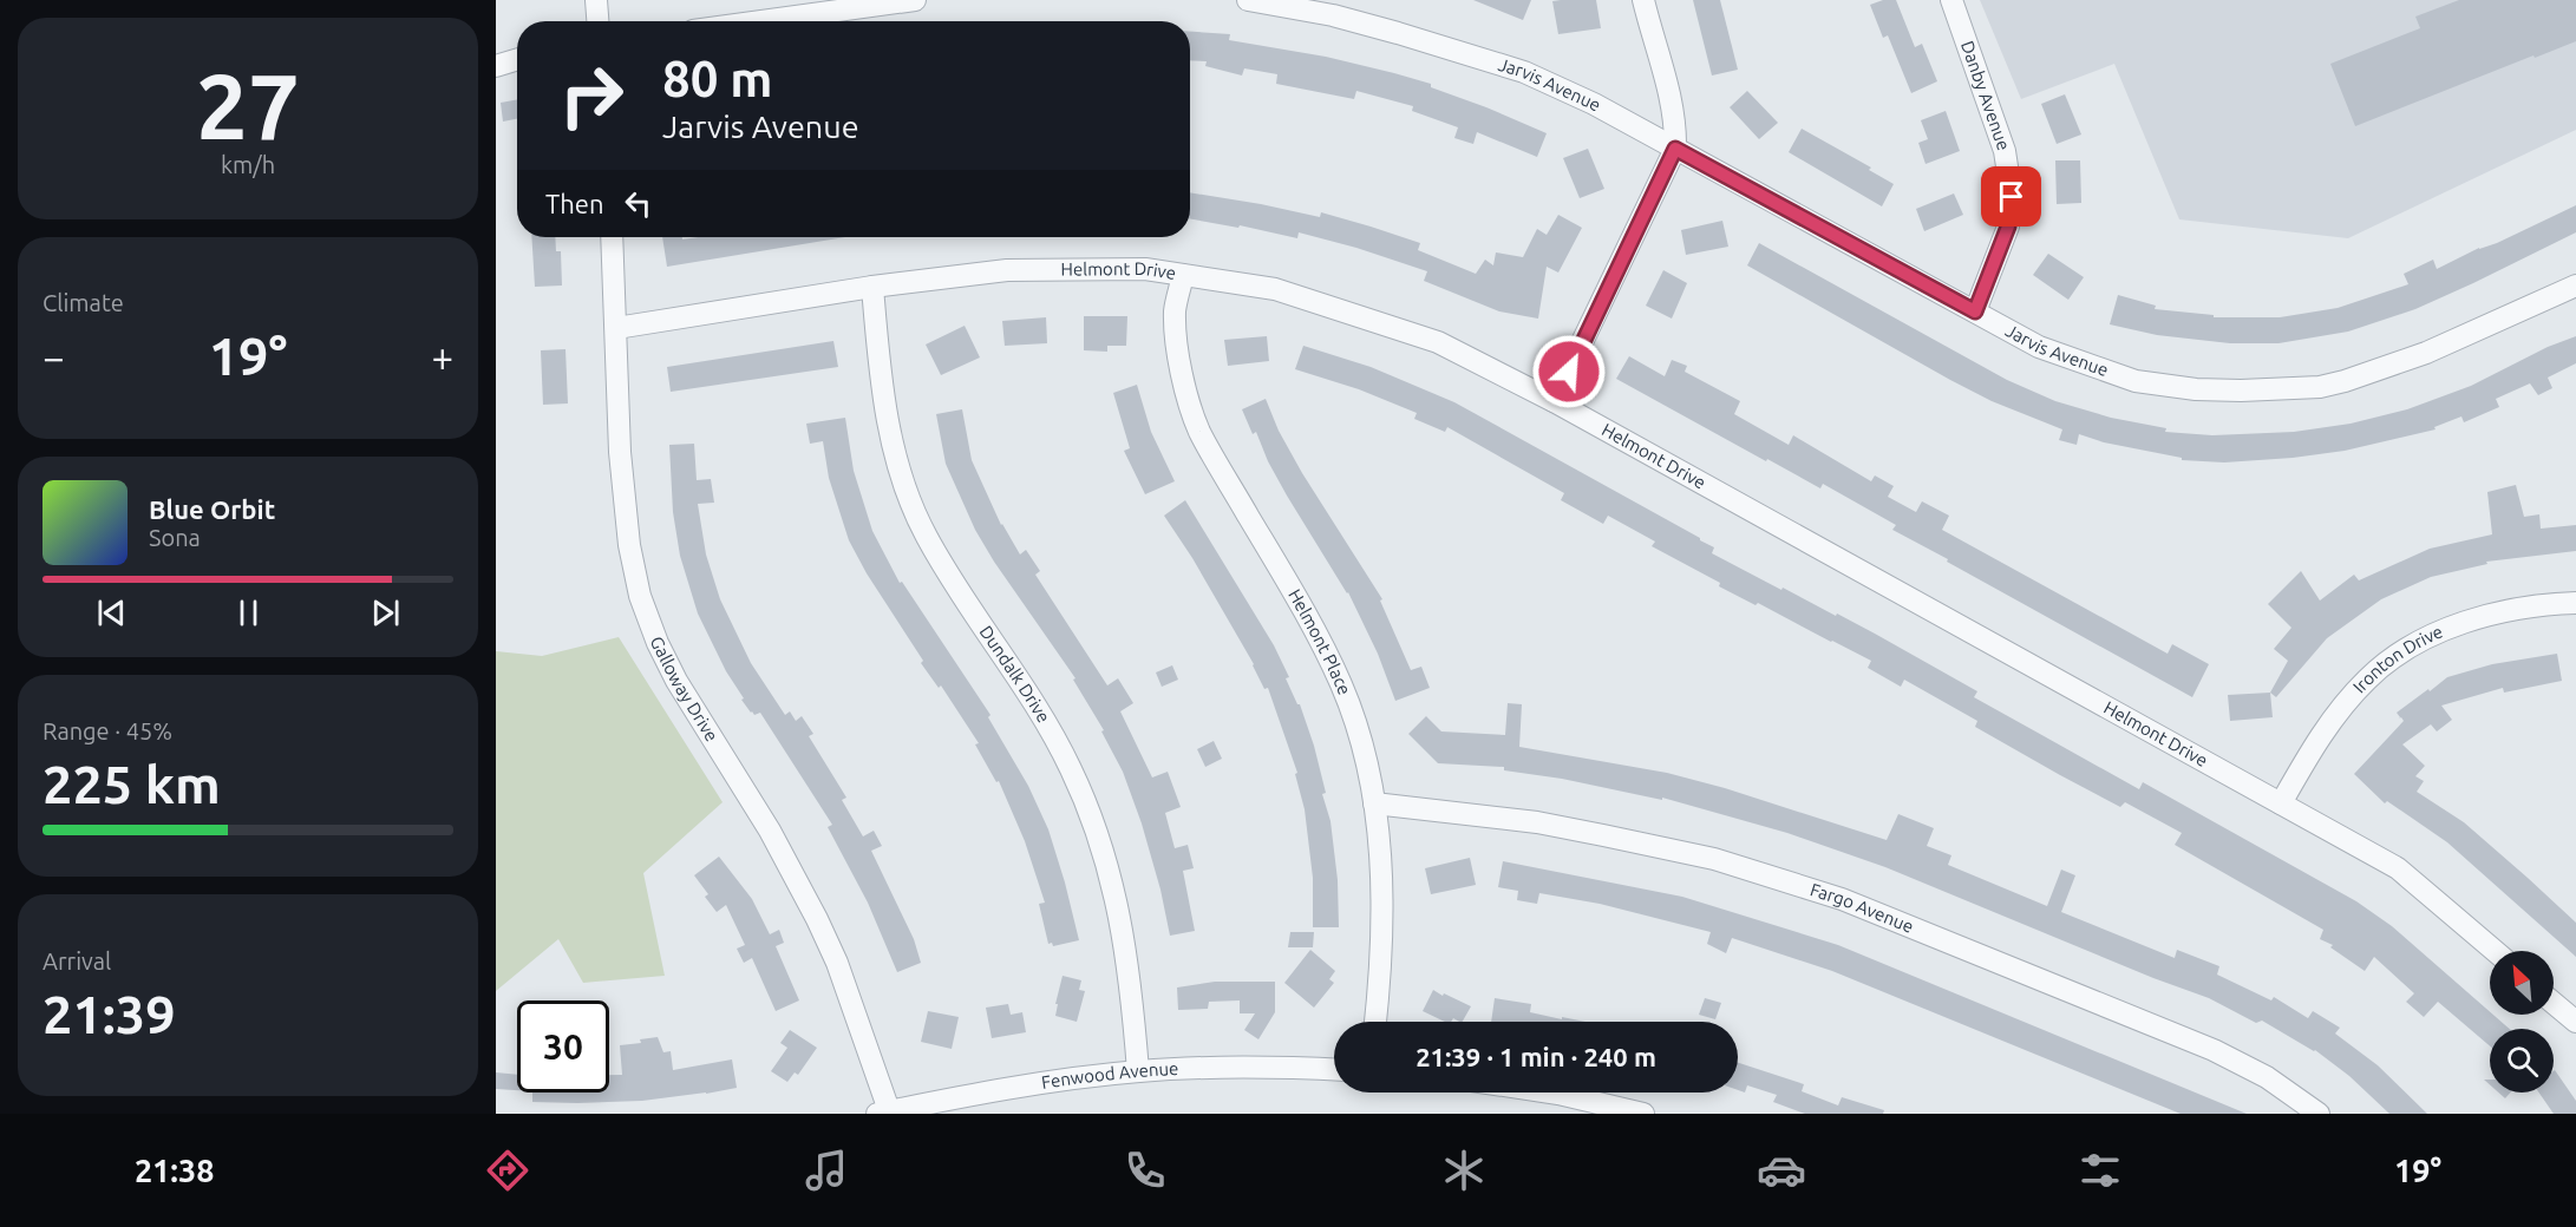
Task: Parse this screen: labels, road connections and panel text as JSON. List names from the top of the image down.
{
  "streets": {
    "street": [
      "Jarvis Avenue",
      "Danby Avenue",
      "Helmont Drive",
      "Helmont Place",
      "Ironton Drive",
      "Dundalk Drive",
      "Galloway Drive",
      "Fargo Avenue",
      "Fenwood Avenue"
    ]
  },
  "crossings": [
    ["Jarvis Avenue", "Danby Avenue"],
    ["Helmont Drive", "Helmont Place"],
    ["Helmont Drive", "Ironton Drive"],
    ["Helmont Drive", "Dundalk Drive"],
    ["Helmont Drive", "Galloway Drive"],
    ["Helmont Place", "Fargo Avenue"],
    ["Dundalk Drive", "Fenwood Avenue"],
    ["Galloway Drive", "Fenwood Avenue"]
  ],
  "north": "top left",
  "page": {
    "tile": [
      ["27", "km/h"],
      "Climate",
      ["Range · 45%", "225 km"],
      ["Arrival", "21:39"]
    ],
    "turn": ["80 m", "Jarvis Avenue"],
    "then": "Then",
    "heat": ["−", "19°", "+"],
    "song": ["Blue Orbit", "Sona"],
    "limit": "30",
    "trip": "21:39 · 1 min · 240 m",
    "tabs": ["21:38", "19°"]
  }
}
